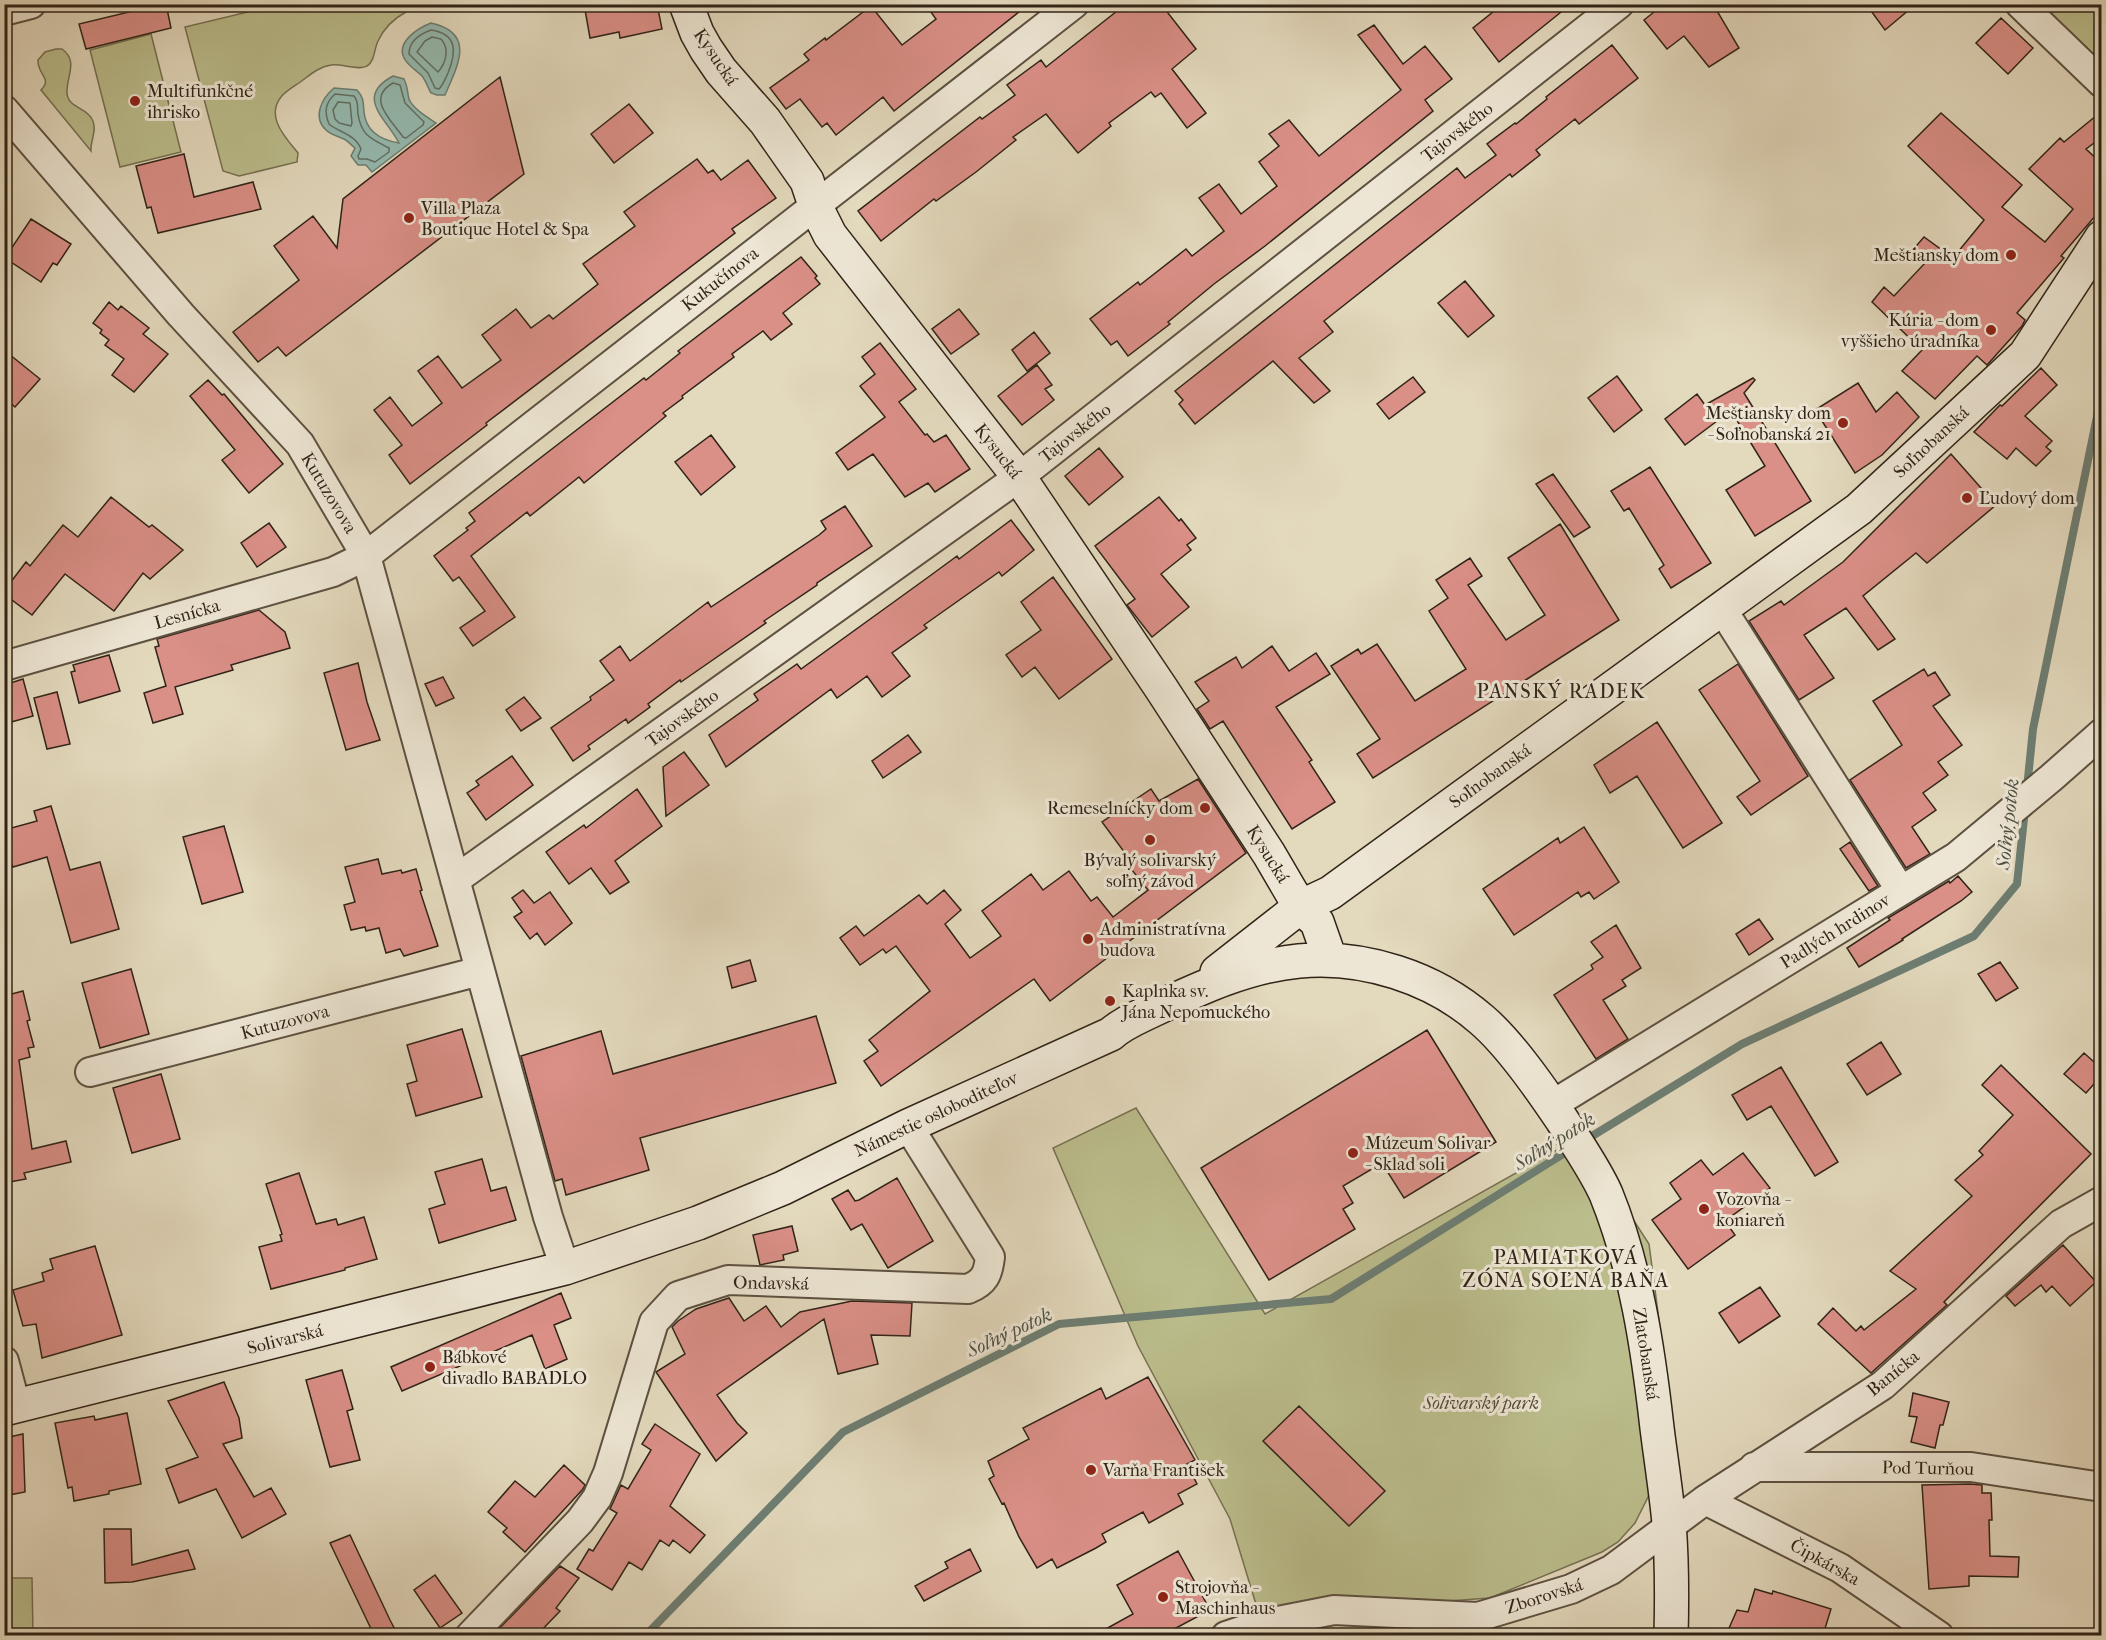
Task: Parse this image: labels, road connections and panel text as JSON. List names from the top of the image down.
{
  "streets": {
    "street": [
      "Kysucká",
      "Tajovského",
      "Kukučínova",
      "Soľnobanská",
      "Kutuzovova",
      "Lesnícka",
      "Padlých hrdinov",
      "Námestie osloboditeľov",
      "Ondavská",
      "Solivarská",
      "Zlatobanská",
      "Banícka",
      "Pod Turňou",
      "Čipkárska",
      "Zborovská"
    ]
  },
  "crossings": [
    ["Kysucká", "Tajovského"],
    ["Kysucká", "Kukučínova"],
    ["Kysucká", "Soľnobanská"],
    ["Tajovského", "Kutuzovova"],
    ["Kukučínova", "Kutuzovova"],
    ["Kukučínova", "Lesnícka"],
    ["Soľnobanská", "Námestie osloboditeľov"],
    ["Kutuzovova", "Lesnícka"],
    ["Kutuzovova", "Námestie osloboditeľov"],
    ["Kutuzovova", "Solivarská"],
    ["Padlých hrdinov", "Zlatobanská"],
    ["Námestie osloboditeľov", "Ondavská"],
    ["Námestie osloboditeľov", "Solivarská"],
    ["Námestie osloboditeľov", "Zlatobanská"],
    ["Zlatobanská", "Banícka"],
    ["Zlatobanská", "Zborovská"],
    ["Banícka", "Pod Turňou"],
    ["Banícka", "Čipkárska"],
    ["Banícka", "Zborovská"]
  ],
  "districts": ["PANSKÝ RADEK", "PAMIATKOVÁ ZÓNA SOĽNÁ BAŇA"],
  "water": ["Soľný potok"],
  "parks": ["Solivarský park"],
  "places": [
    "Multifunkčné ihrisko",
    "Villa Plaza Boutique Hotel & Spa",
    "Meštiansky dom",
    "Kúria - dom vyššieho úradníka",
    "Meštiansky dom - Soľnobanská 21",
    "Ľudový dom",
    "Remeselnícky dom",
    "Bývalý solivarský soľný závod",
    "Administratívna budova",
    "Kaplnka sv. Jána Nepomuckého",
    "Múzeum Solivar - Sklad soli",
    "Vozovňa - koniareň",
    "Bábkové divadlo BABADLO",
    "Varňa František",
    "Strojovňa - Maschinhaus"
  ]
}
